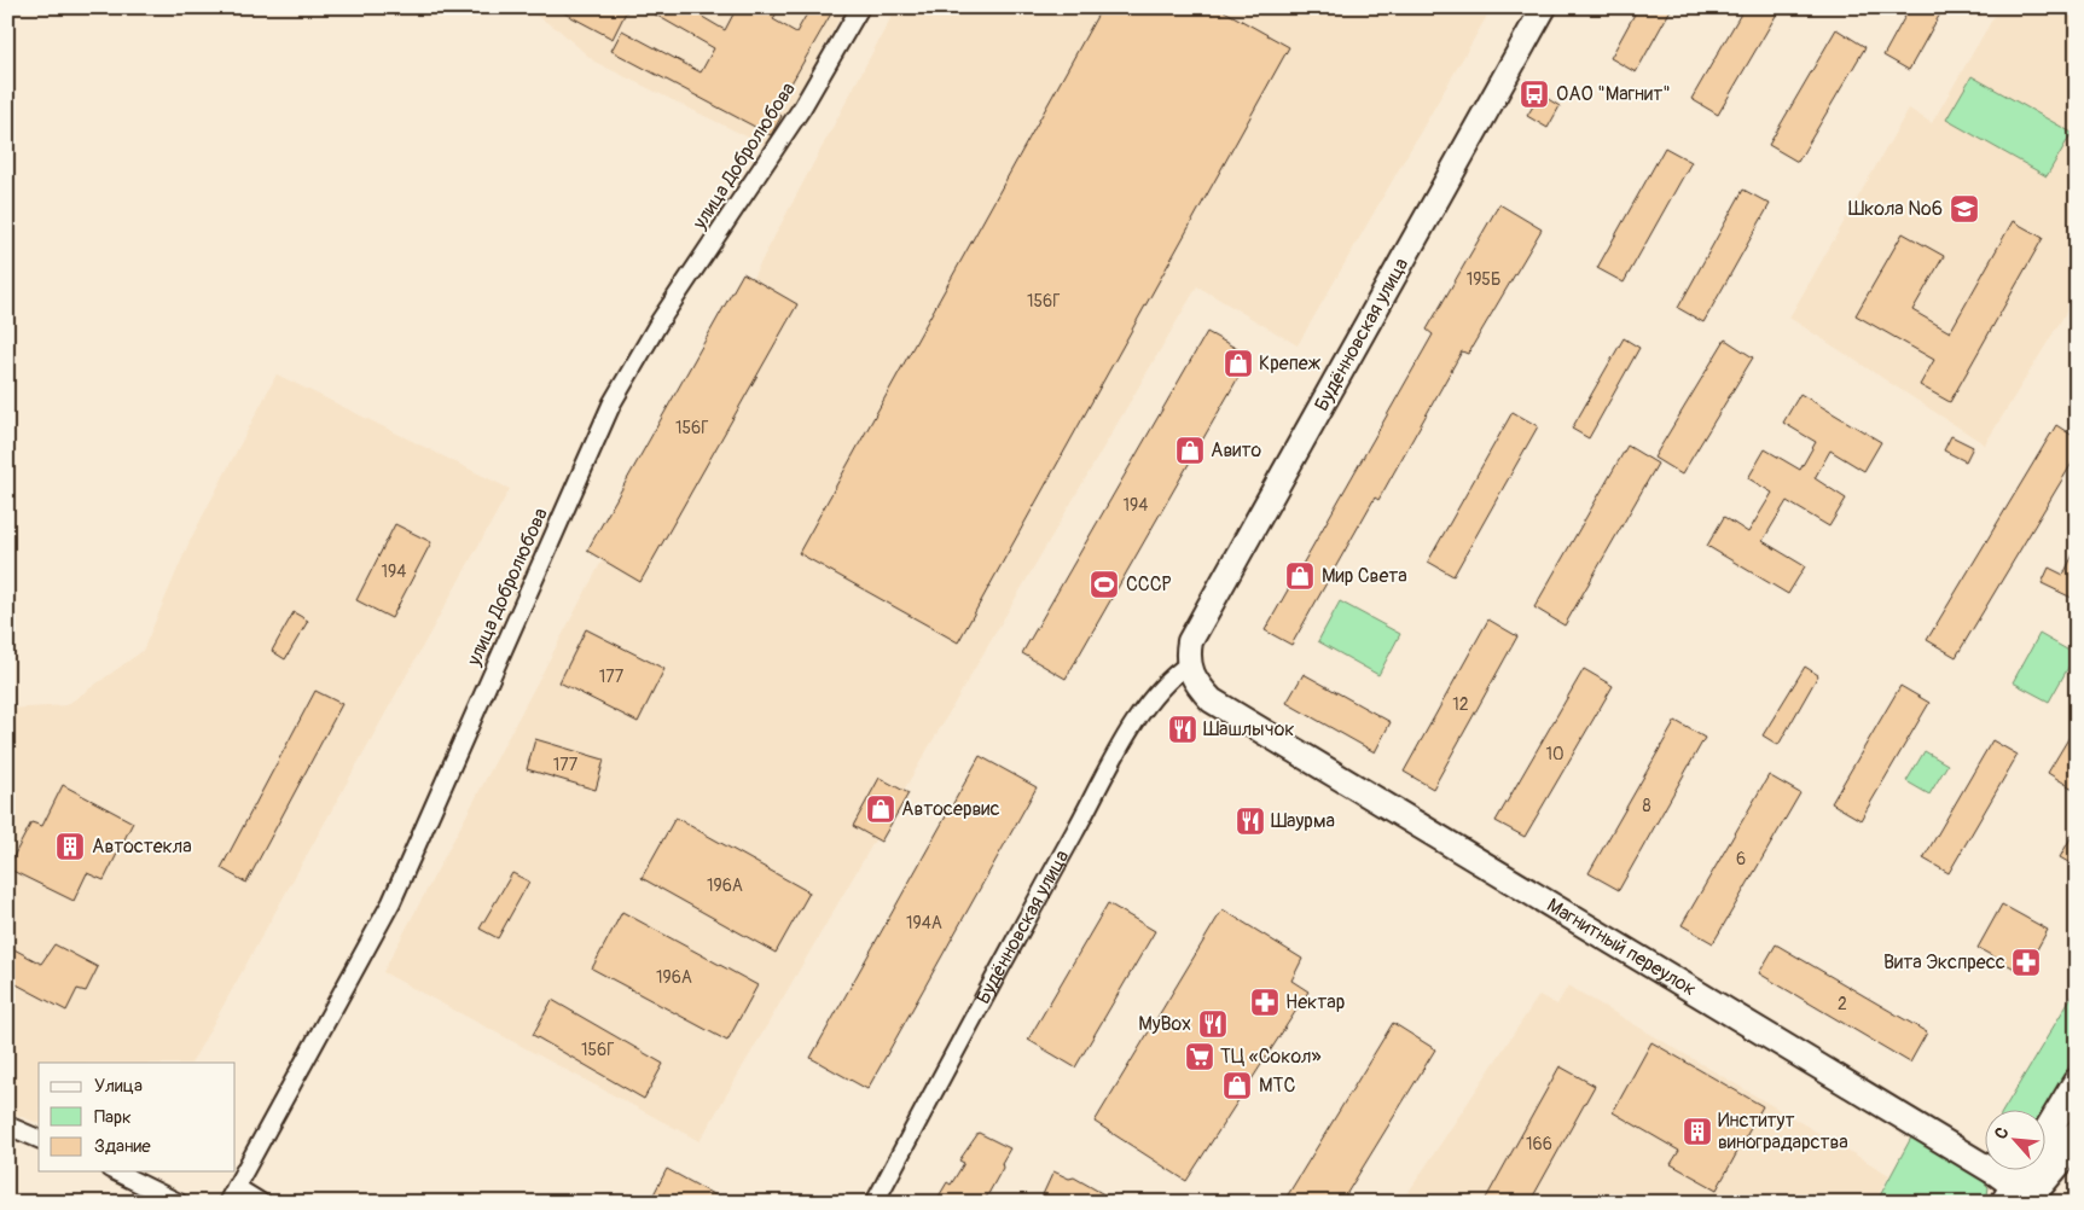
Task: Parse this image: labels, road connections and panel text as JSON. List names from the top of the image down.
{
  "streets": {
    "main road": ["Будённовская улица", "Магнитный переулок"],
    "street": ["улица Добролюбова"]
  },
  "crossings": [
    ["Будённовская улица", "Магнитный переулок"]
  ],
  "places": {
    "bus stop": ["ОАО \"Магнит\""],
    "school or university": ["Школа №6"],
    "shop": [
      "Крепеж",
      "Авито",
      "Мир Света",
      "Автосервис",
      "МТС"
    ],
    "sports": ["СССР"],
    "restaurant": ["Шашлычок", "Шаурма", "MyBox"],
    "building": ["Автостекла", "Институт виноградарства"],
    "pharmacy": ["Вита Экспресс", "Нектар"],
    "supermarket": ["ТЦ «Сокол»"]
  },
  "house_numbers": [
    "195Б",
    "156Г",
    "156Г",
    "194",
    "194",
    "177",
    "12",
    "10",
    "177",
    "8",
    "6",
    "196А",
    "194А",
    "196А",
    "2",
    "156Г",
    "166"
  ],
  "legend": ["Улица", "Парк", "Здание"],
  "north": "top left"
}
